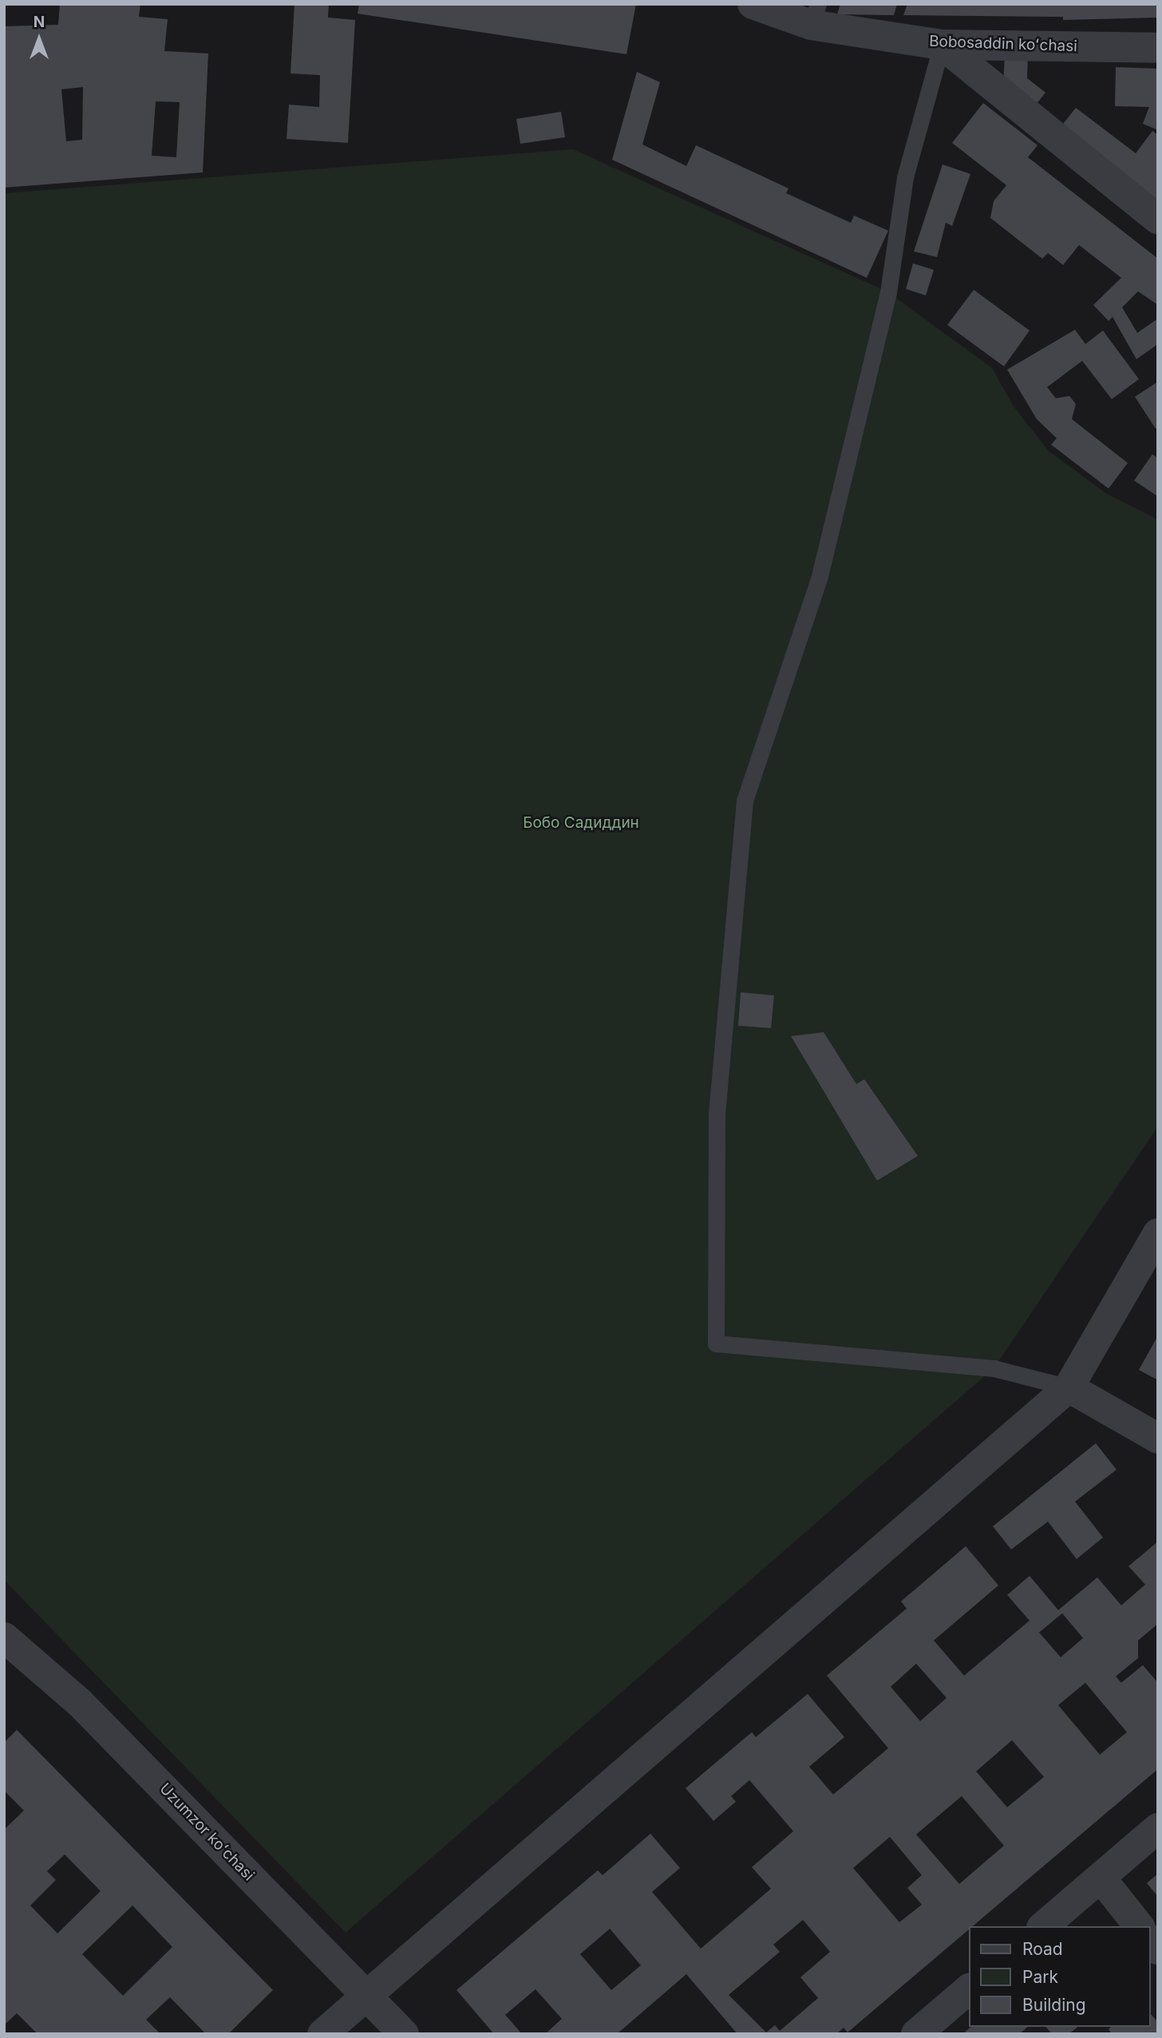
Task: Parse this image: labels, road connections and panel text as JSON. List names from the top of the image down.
{
  "streets": {
    "street": ["Bobosaddin koʻchasi", "Uzumzor koʻchasi"]
  },
  "parks": ["Бобо Садиддин"],
  "legend": ["Road", "Park", "Building"],
  "north": "top"
}
